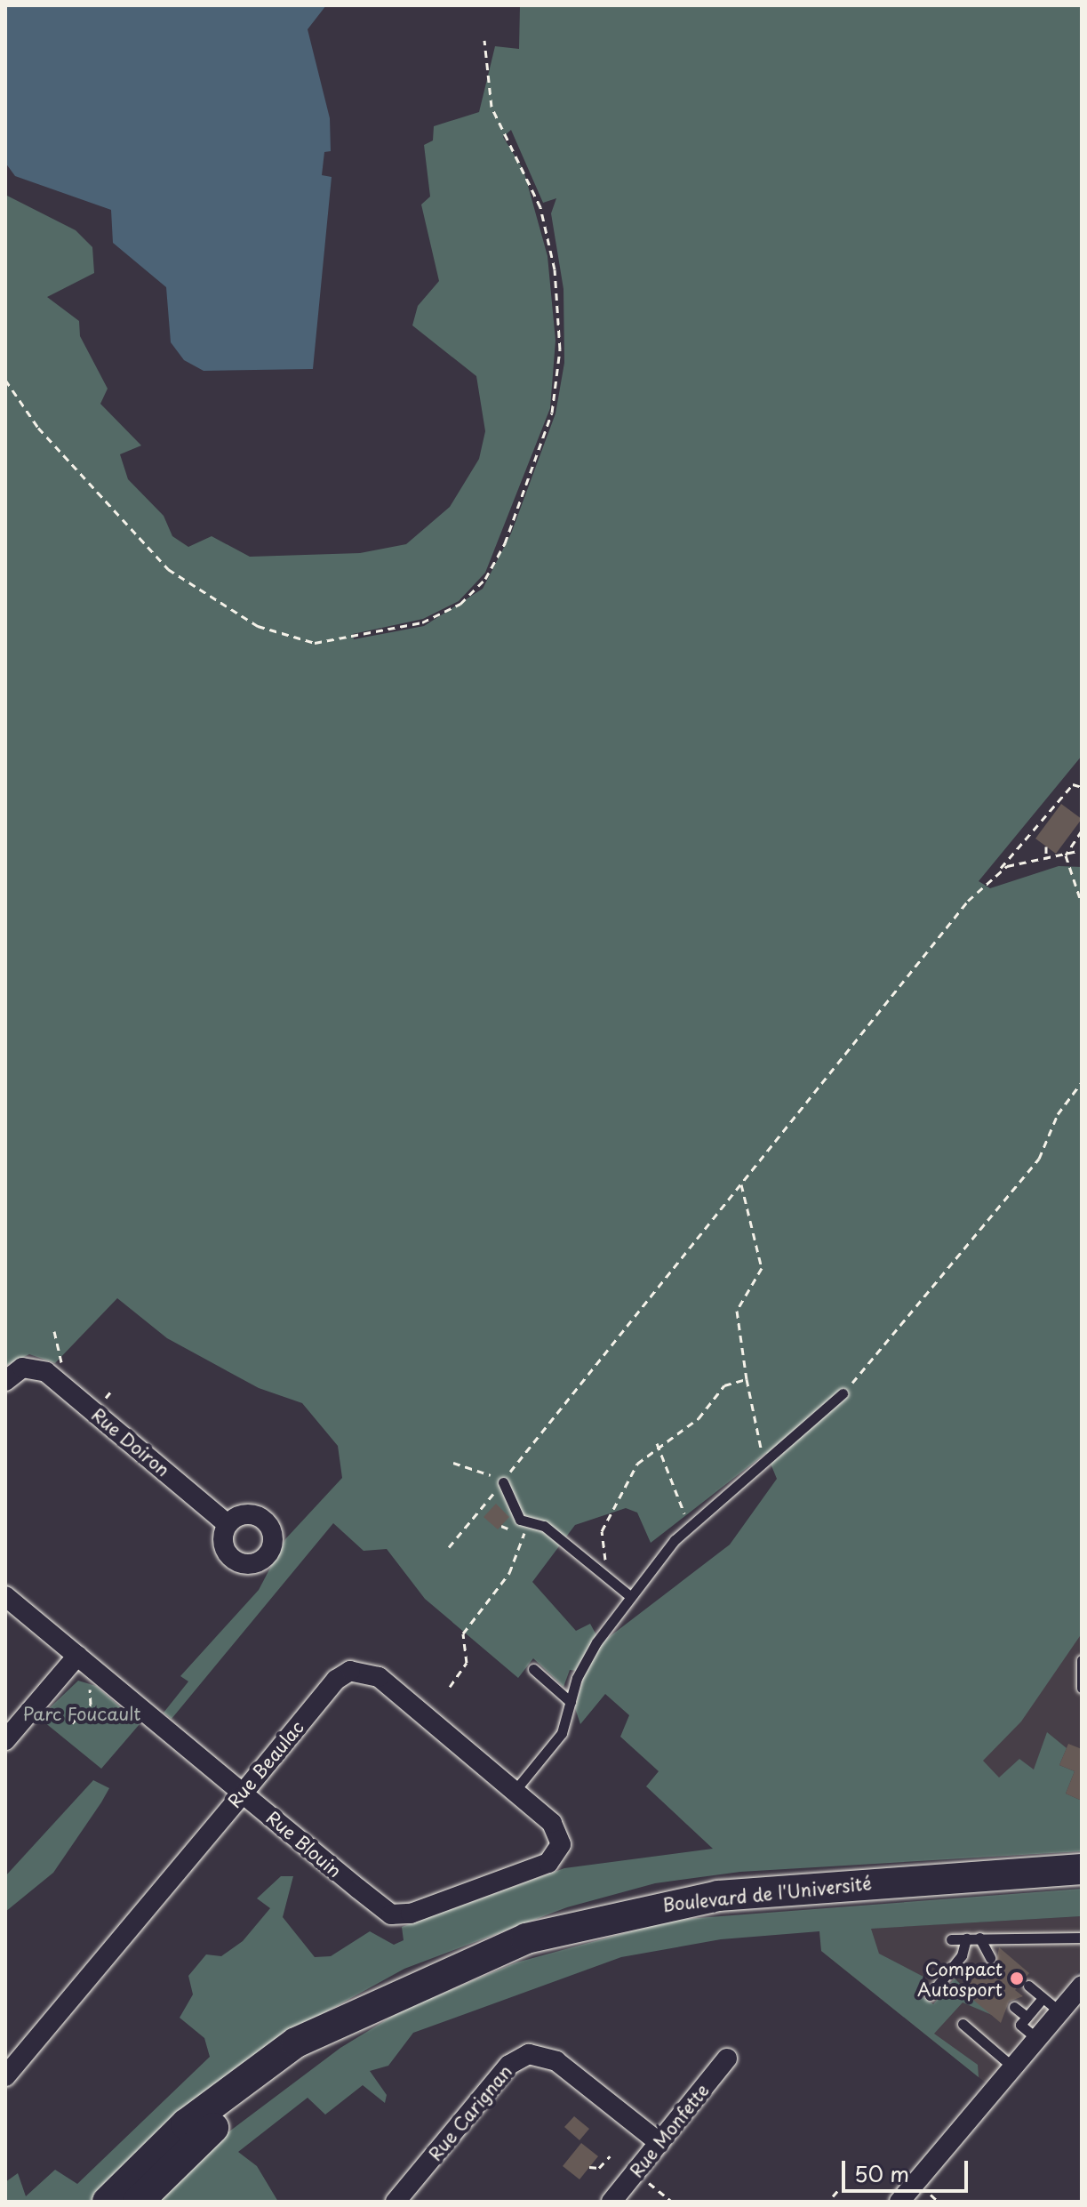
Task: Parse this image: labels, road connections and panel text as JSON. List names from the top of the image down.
{
  "streets": {
    "main road": ["Boulevard de l'Université"],
    "street": [
      "Rue Doiron",
      "Rue Beaulac",
      "Rue Blouin",
      "Rue Carignan",
      "Rue Monfette"
    ]
  },
  "crossings": [
    ["Rue Beaulac", "Rue Blouin"],
    ["Rue Carignan", "Rue Monfette"]
  ],
  "parks": ["Parc Foucault"],
  "places": ["Compact Autosport"],
  "scale_bar": "50 m"
}
